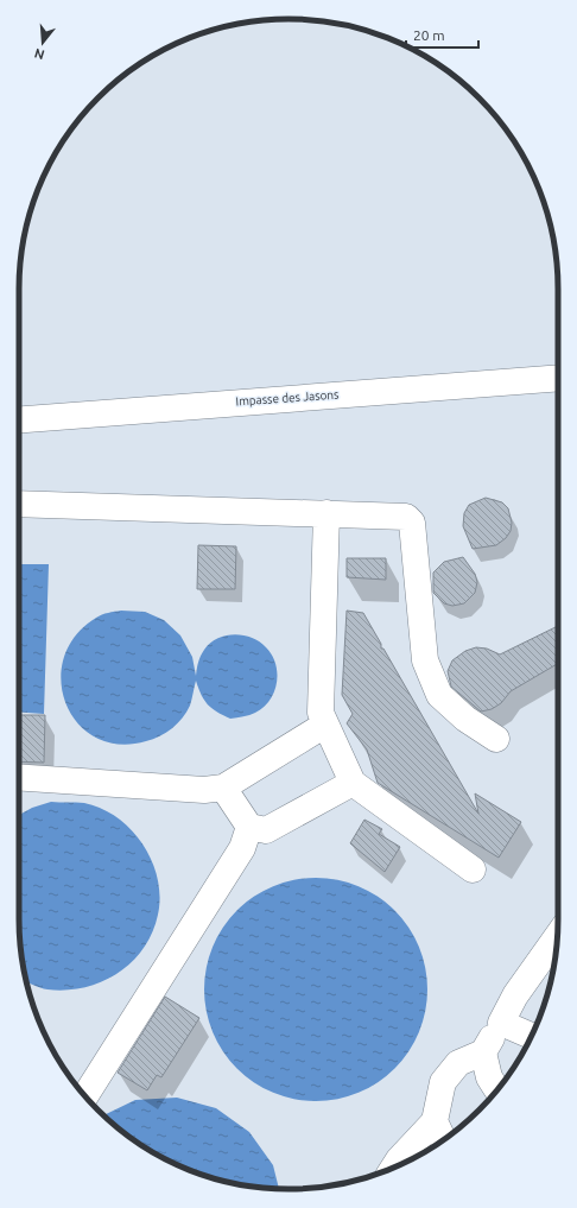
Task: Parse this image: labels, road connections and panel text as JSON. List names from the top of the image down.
{
  "streets": {
    "street": ["Impasse des Jasons"]
  },
  "scale_bar": "20 m",
  "north": "bottom"
}
